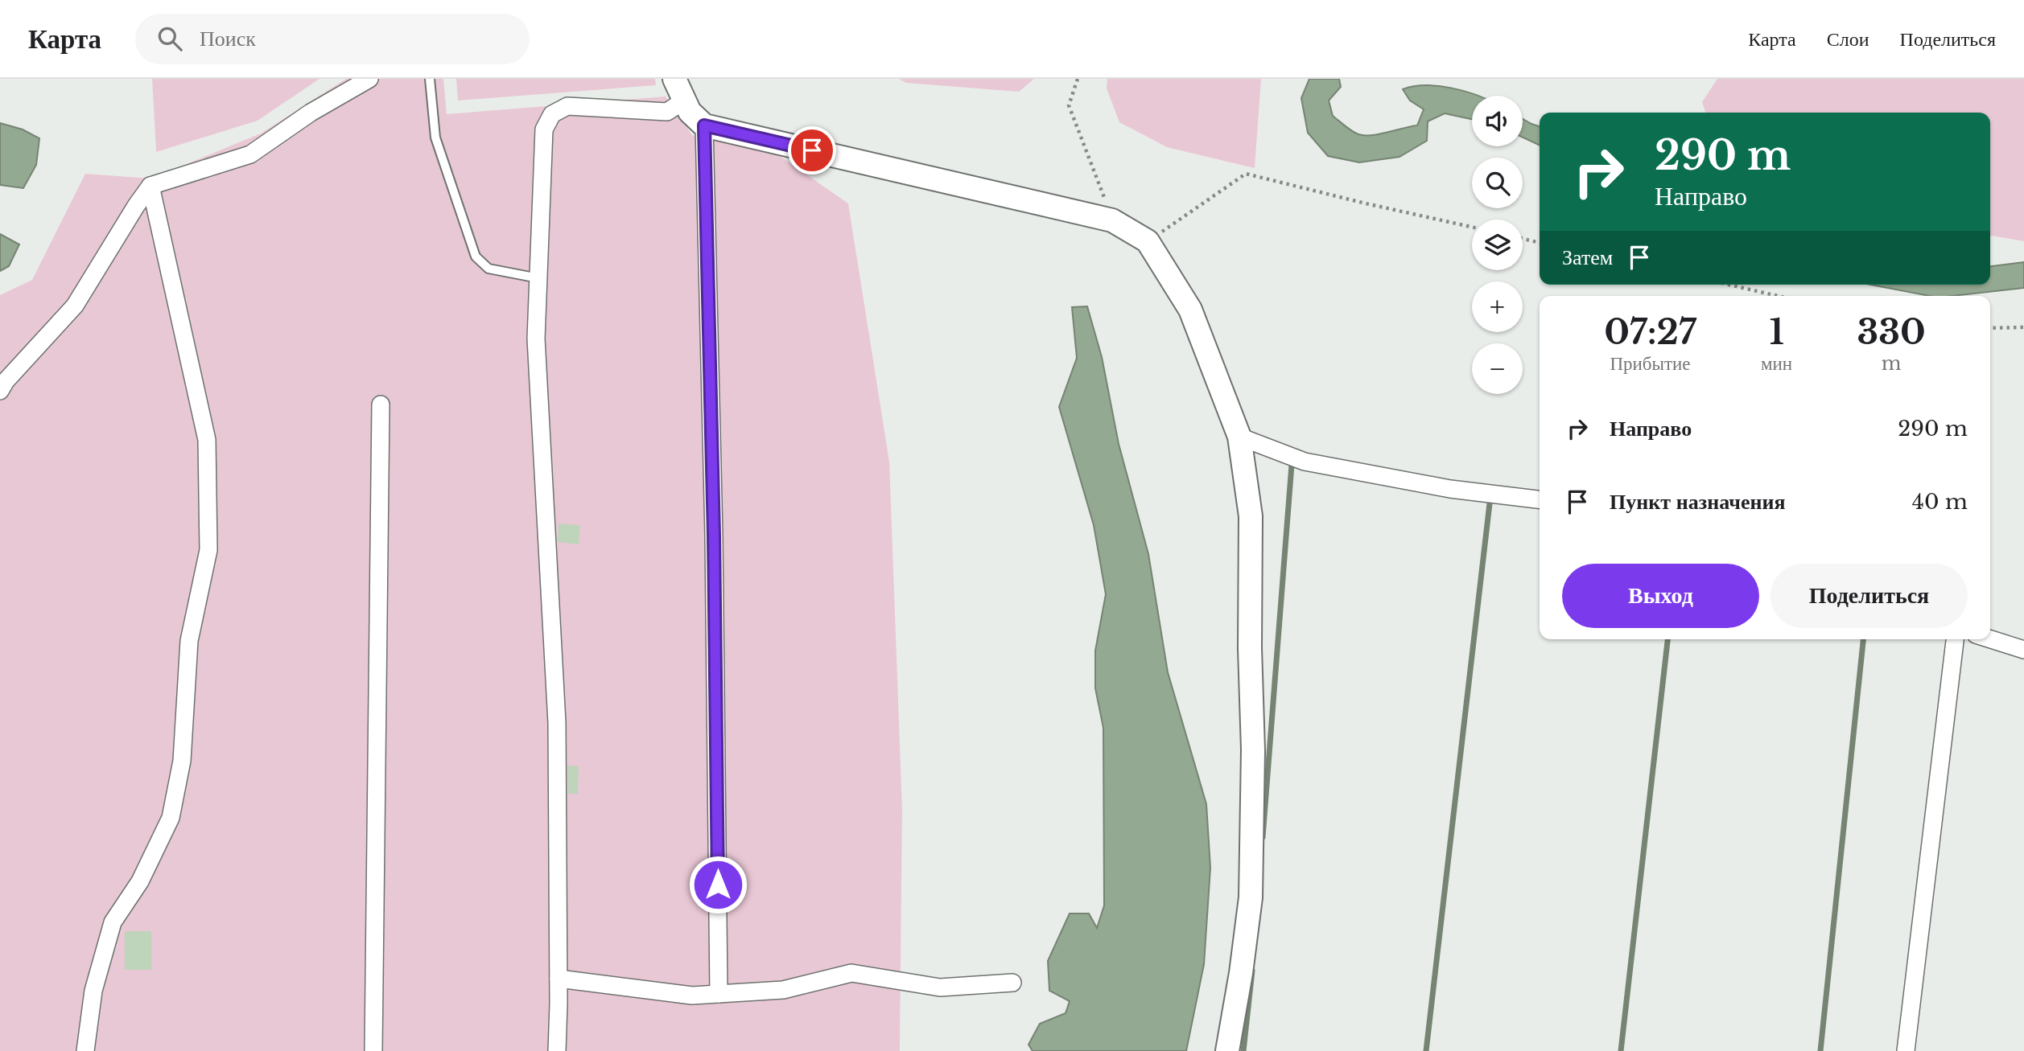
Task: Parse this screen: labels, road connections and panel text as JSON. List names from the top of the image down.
{
  "page": {
    "header": "Карта",
    "search": "Поиск",
    "nav": ["Карта", "Слои", "Поделиться"],
    "map_buttons": ["+", "−"],
    "turn": ["290 m", "Направо"],
    "then": "Затем",
    "eta": [
      "07:27",
      "Прибытие",
      "1",
      "мин",
      "330",
      "m"
    ],
    "list": [
      {
        "name": "Направо",
        "value": "290 m"
      },
      {
        "name": "Пункт назначения",
        "value": "40 m"
      }
    ],
    "buttons": ["Выход", "Поделиться"]
  }
}
